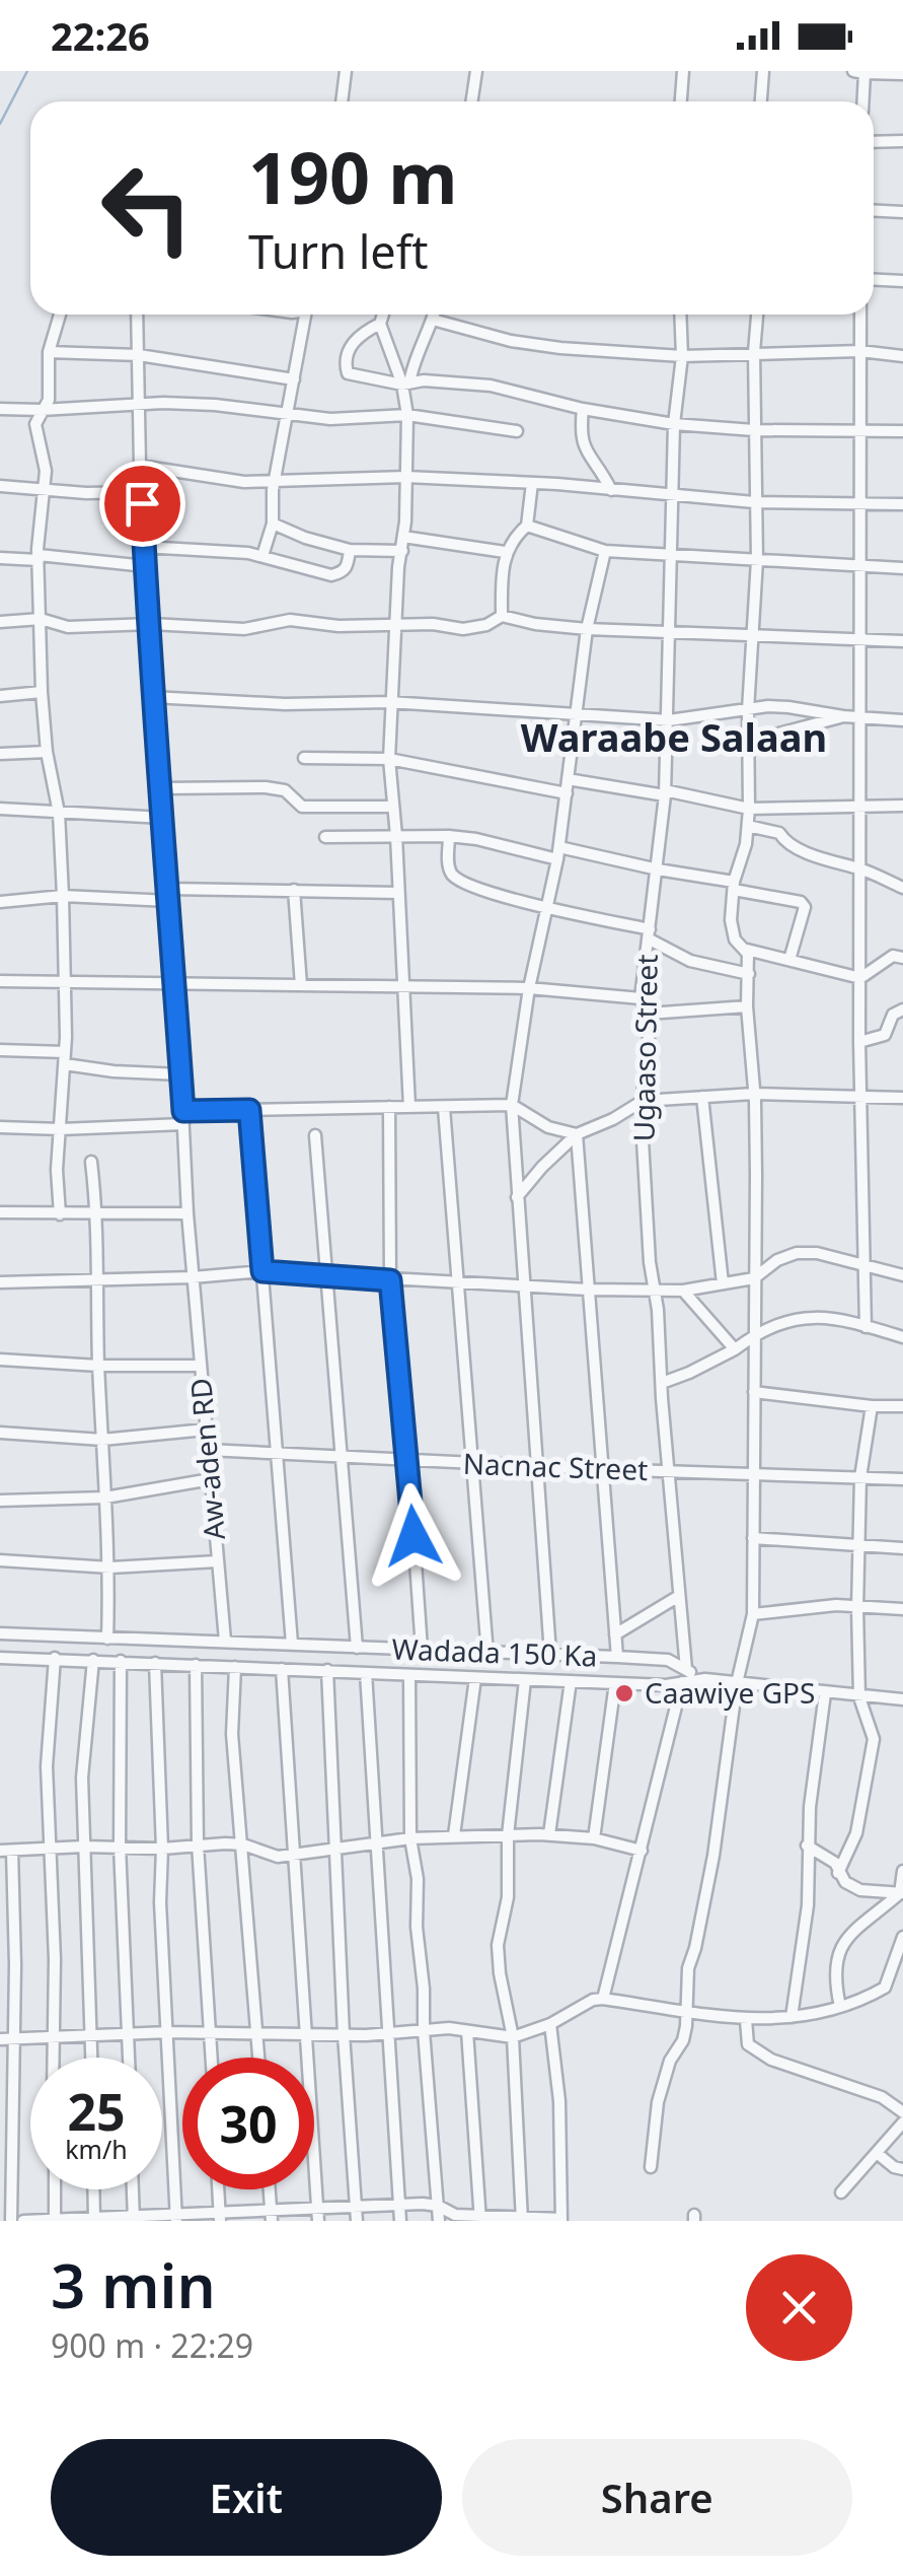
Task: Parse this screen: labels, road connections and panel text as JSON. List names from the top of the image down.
{
  "streets": {
    "street": [
      "Ugaaso Street",
      "Aw-aden RD",
      "Nacnac Street",
      "Wadada 150 Ka"
    ]
  },
  "crossings": [
    ["Ugaaso Street", "Nacnac Street"],
    ["Ugaaso Street", "Wadada 150 Ka"],
    ["Aw-aden RD", "Nacnac Street"],
    ["Aw-aden RD", "Wadada 150 Ka"]
  ],
  "districts": ["Waraabe Salaan"],
  "places": ["Caawiye GPS"],
  "page": {
    "status": "22:26",
    "turn": ["190 m", "Turn left"],
    "speed": "25 km/h",
    "limit": "30",
    "heading": ["3 min", "900 m · 22:29"],
    "buttons": ["Exit", "Share"]
  }
}
